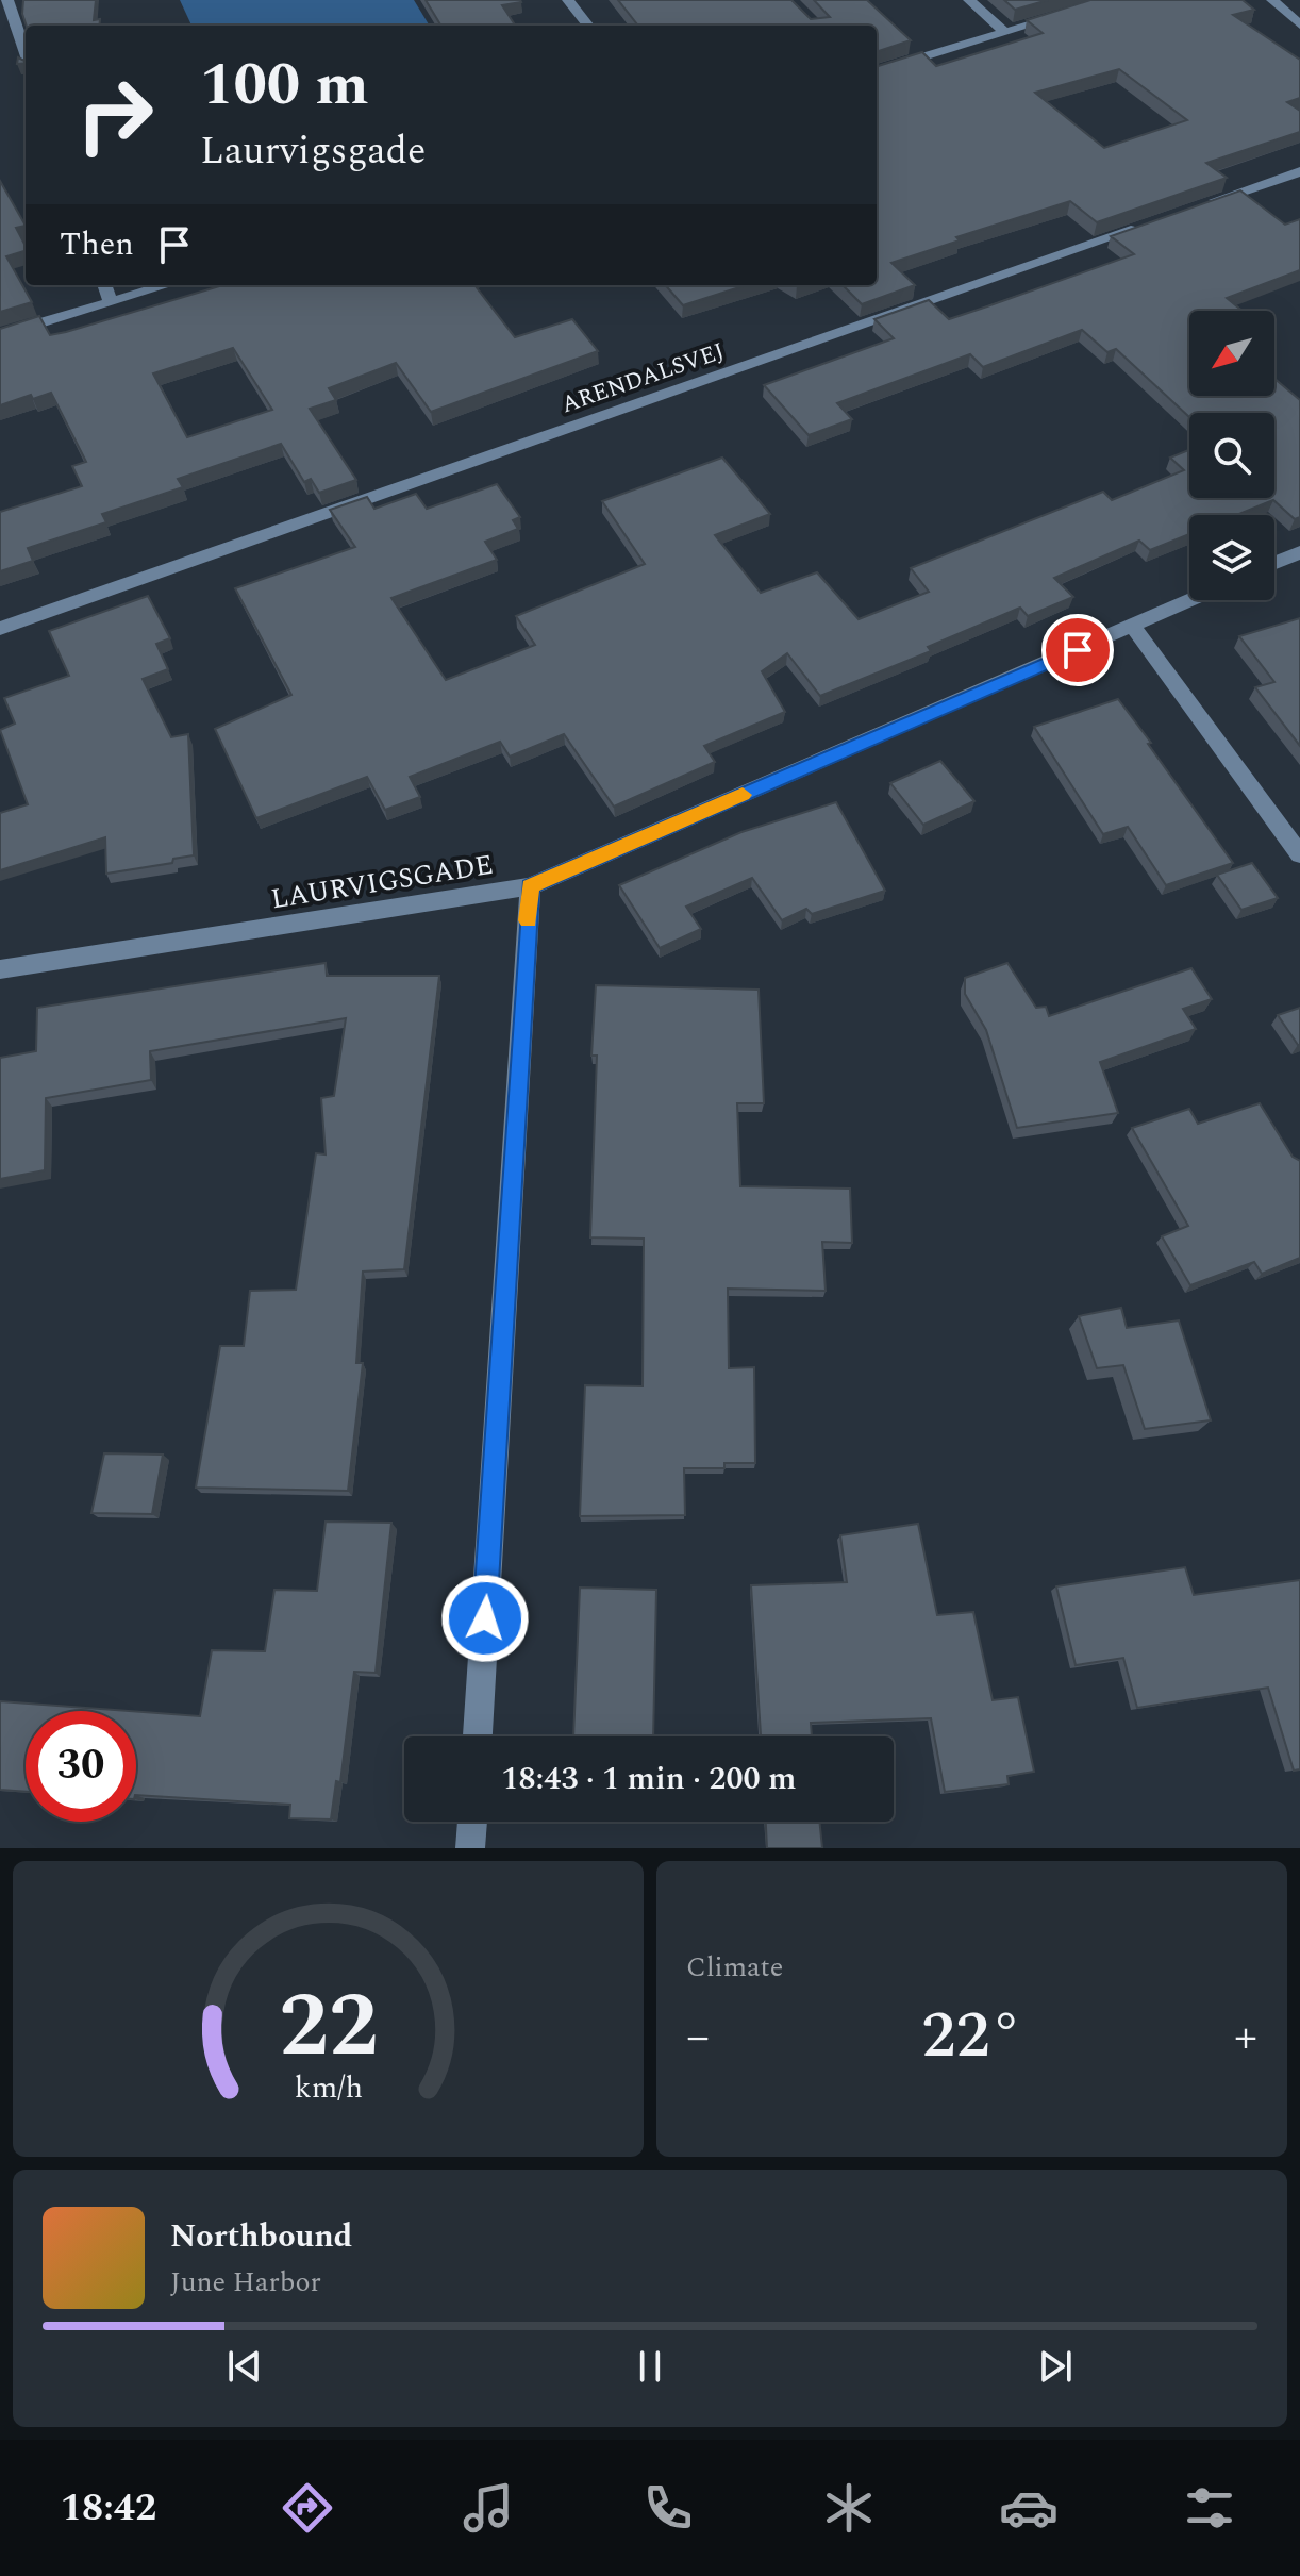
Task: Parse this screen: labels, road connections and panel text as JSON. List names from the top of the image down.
{
  "streets": {
    "street": ["ARENDALSVEJ", "LAURVIGSGADE"]
  },
  "north": "bottom left",
  "page": {
    "turn": ["100 m", "Laurvigsgade"],
    "then": "Then",
    "limit": "30",
    "trip": "18:43 · 1 min · 200 m",
    "tile": "Climate",
    "heat": ["−", "22°", "+"],
    "song": ["Northbound", "June Harbor"],
    "tabs": "18:42",
    "gauge": ["22", "km/h"]
  }
}
